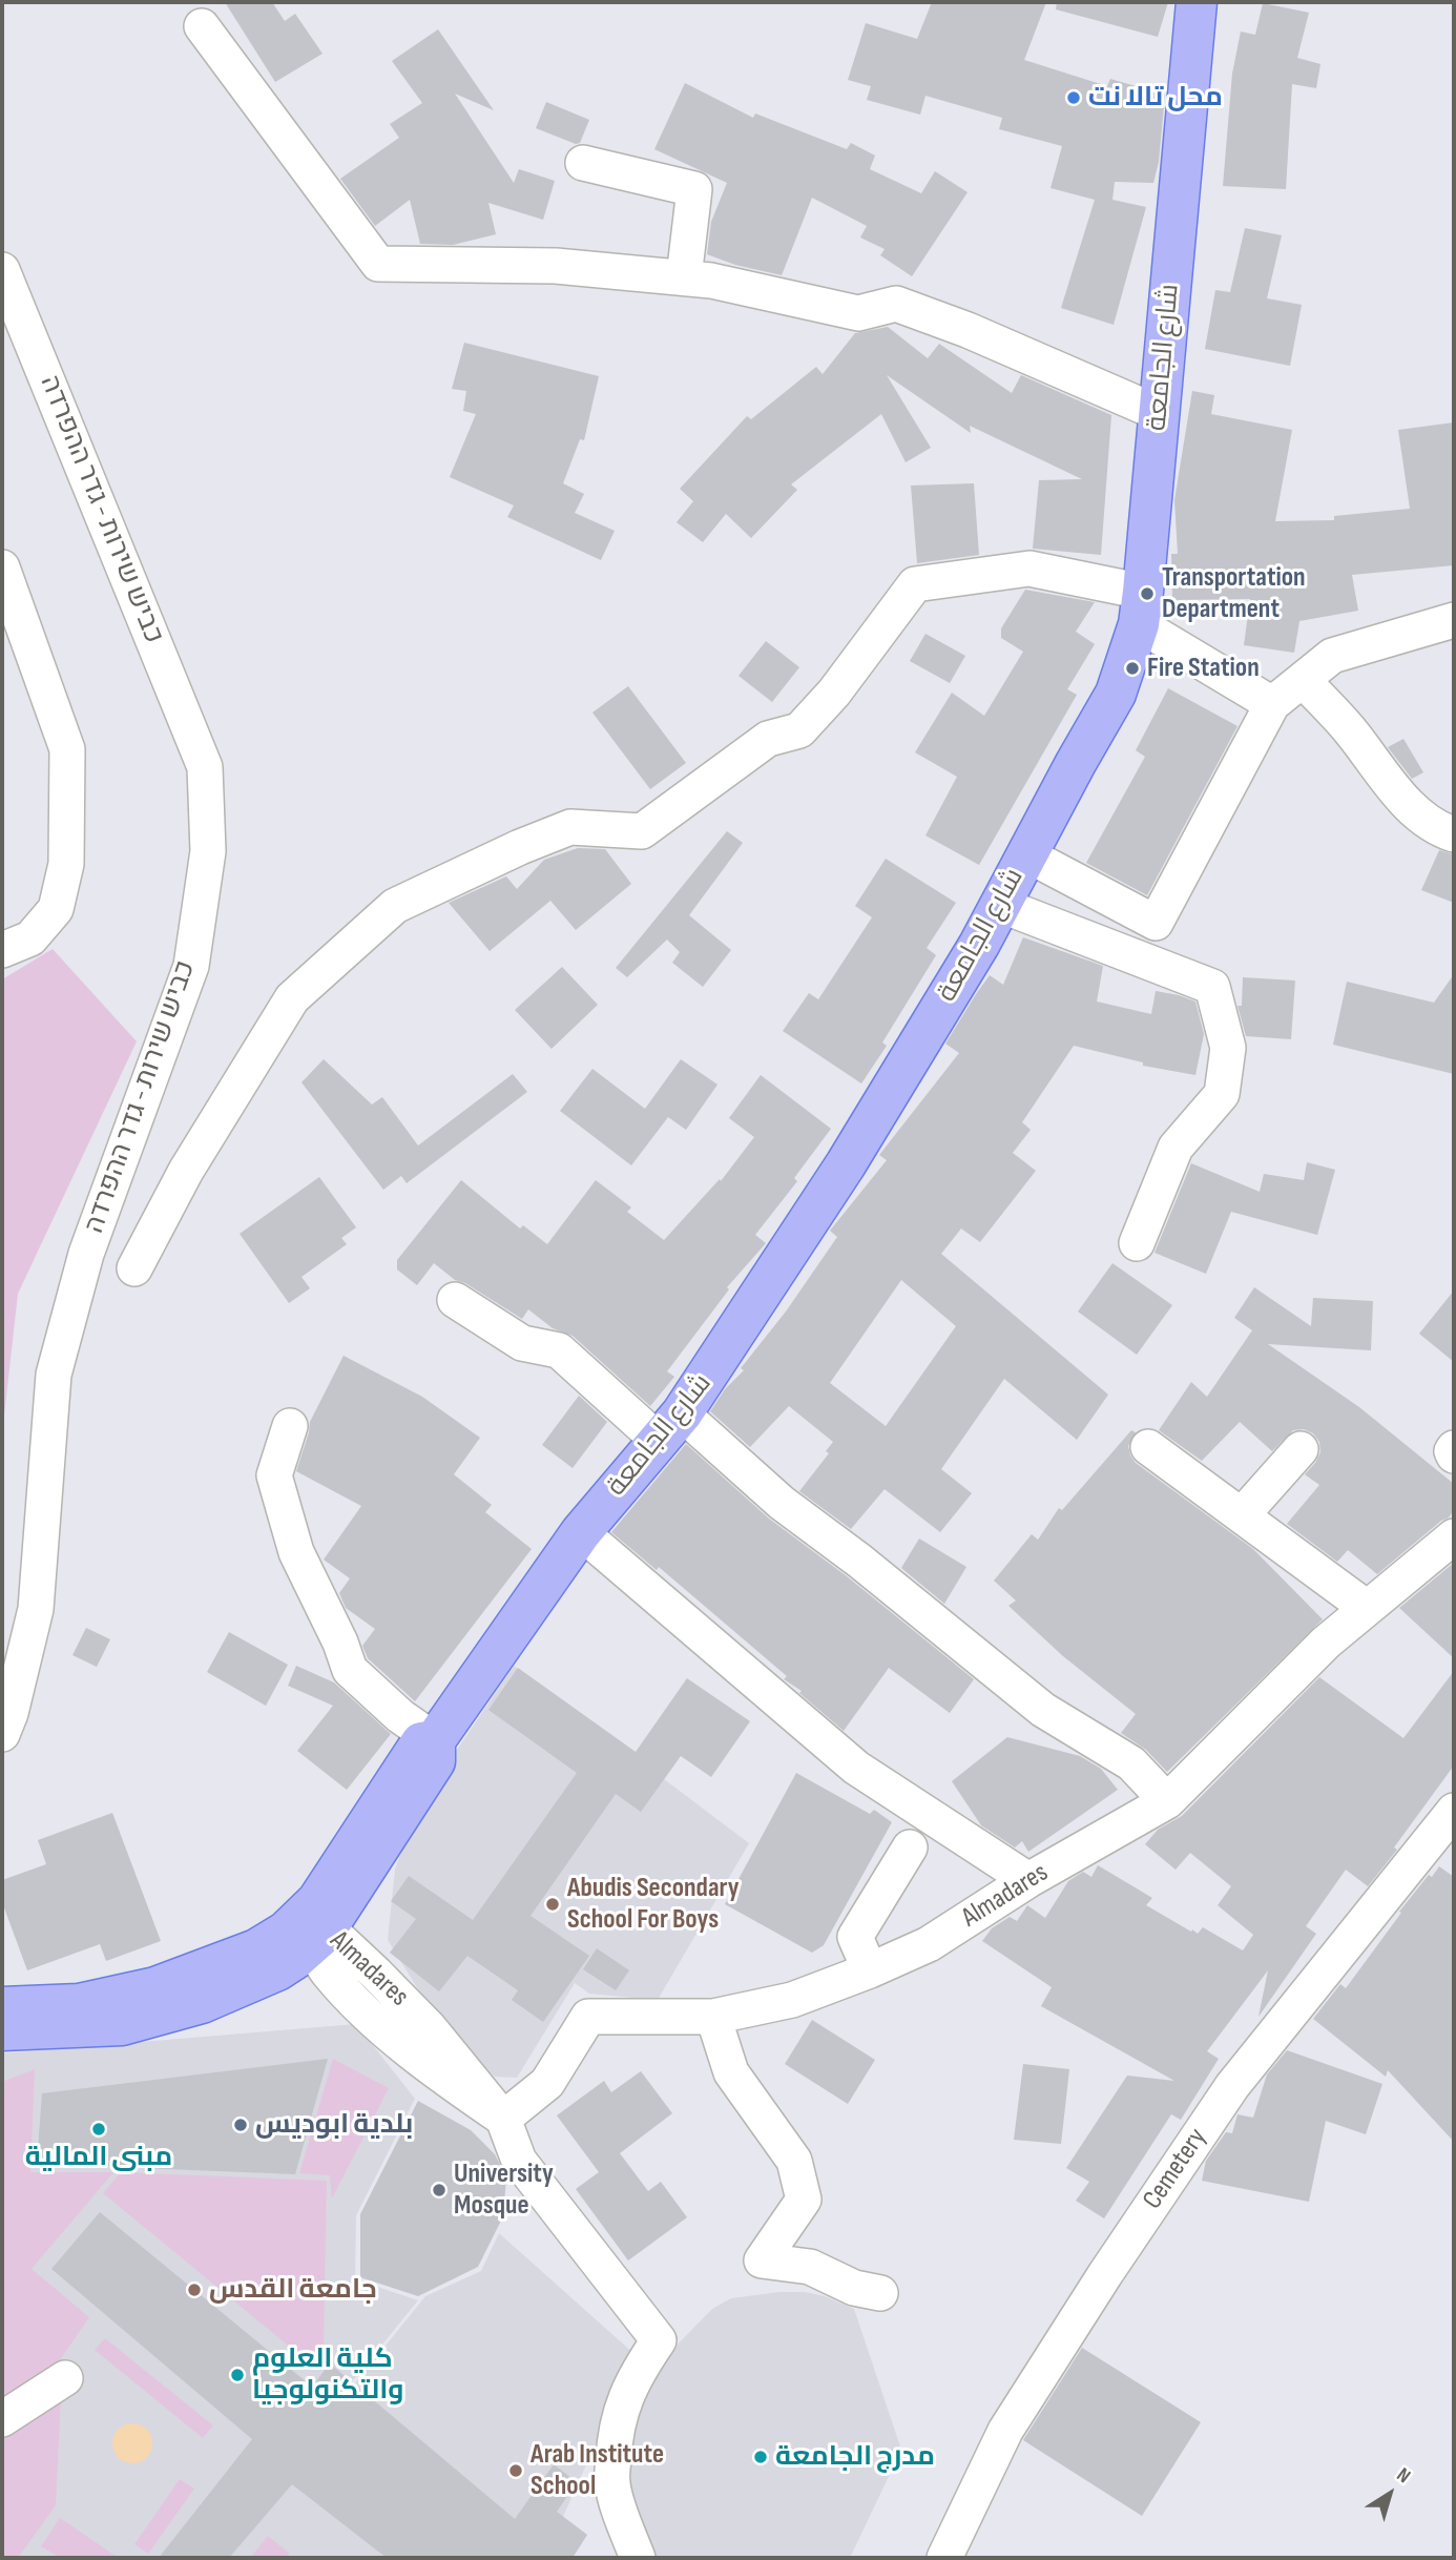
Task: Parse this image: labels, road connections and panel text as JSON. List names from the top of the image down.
{
  "streets": {
    "main road": ["شارع الجامعة"],
    "street": ["כביש שירות - גדר ההפרדה", "Almadares", "Cemetery"]
  },
  "crossings": [
    ["شارع الجامعة", "Almadares"]
  ],
  "places": [
    "محل تالا نت",
    "Transportation Department",
    "Fire Station",
    "Abudis Secondary School For Boys",
    "بلدية ابوديس",
    "مبنى المالية",
    "University Mosque",
    "جامعة القدس",
    "كلية العلوم والتكنولوجيا",
    "مدرج الجامعة",
    "Arab Institute School"
  ],
  "north": "top right"
}
